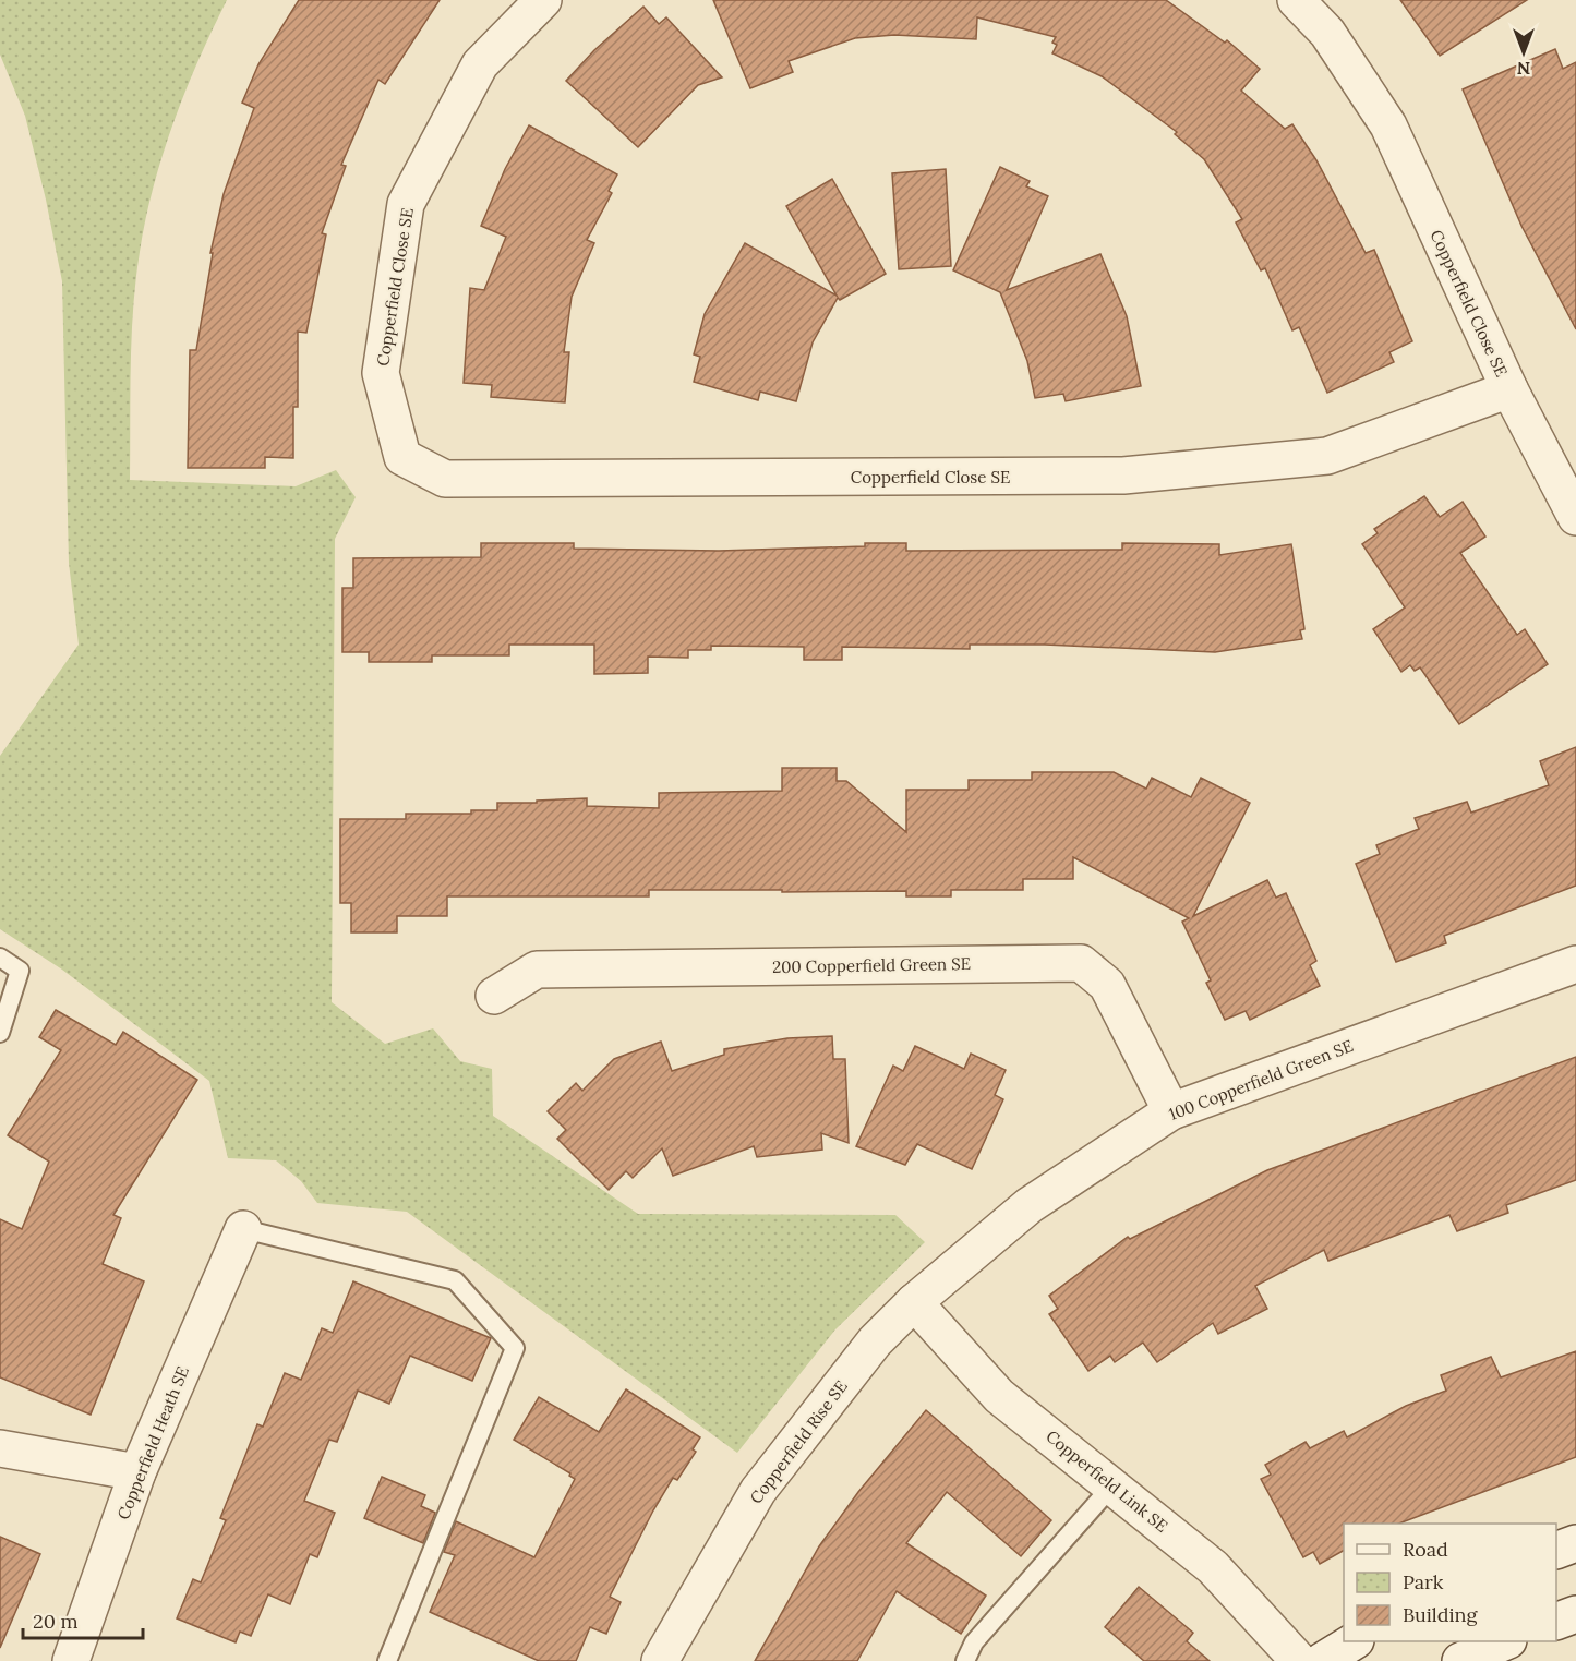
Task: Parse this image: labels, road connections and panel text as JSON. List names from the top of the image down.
{
  "streets": {
    "street": [
      "Copperfield Close SE",
      "200 Copperfield Green SE",
      "100 Copperfield Green SE",
      "Copperfield Rise SE",
      "Copperfield Heath SE",
      "Copperfield Link SE"
    ]
  },
  "crossings": [
    ["200 Copperfield Green SE", "100 Copperfield Green SE"],
    ["100 Copperfield Green SE", "Copperfield Rise SE"],
    ["100 Copperfield Green SE", "Copperfield Link SE"],
    ["Copperfield Rise SE", "Copperfield Link SE"]
  ],
  "legend": ["Road", "Park", "Building"],
  "scale_bar": "20 m",
  "north": "bottom"
}
